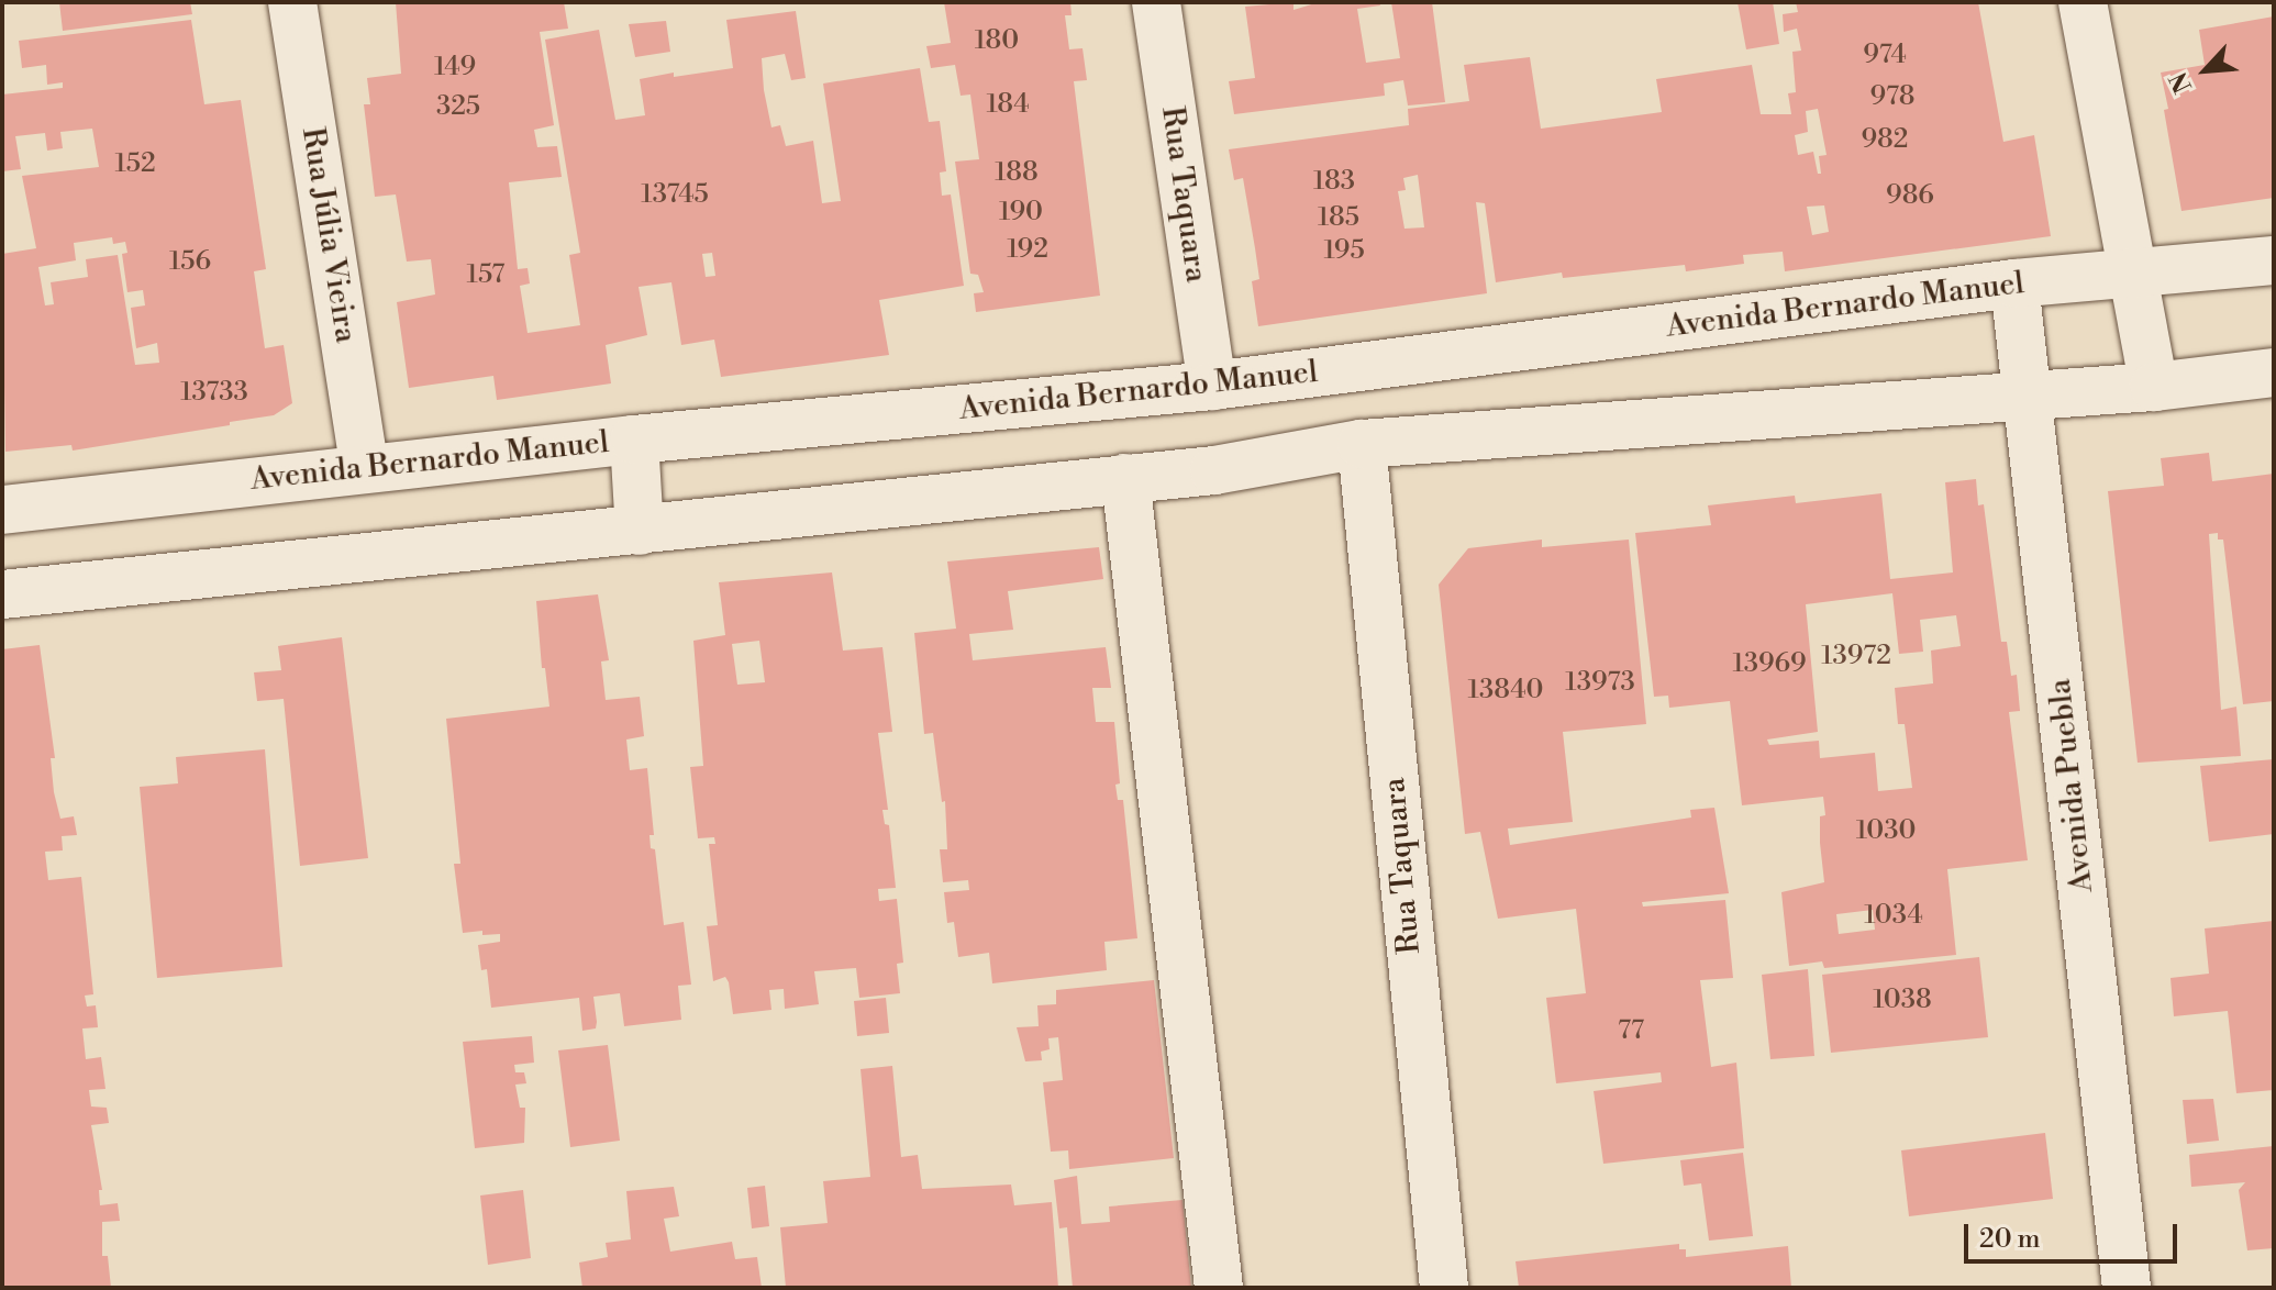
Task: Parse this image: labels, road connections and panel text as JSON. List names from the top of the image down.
{
  "streets": {
    "street": [
      "Rua Taquara",
      "Rua Júlia Vieira",
      "Avenida Bernardo Manuel",
      "Avenida Puebla"
    ]
  },
  "crossings": [
    ["Rua Taquara", "Avenida Bernardo Manuel"],
    ["Rua Júlia Vieira", "Avenida Bernardo Manuel"],
    ["Avenida Bernardo Manuel", "Avenida Puebla"]
  ],
  "house_numbers": [
    "180",
    "974",
    "149",
    "978",
    "184",
    "325",
    "982",
    "152",
    "188",
    "183",
    "13745",
    "986",
    "190",
    "185",
    "192",
    "195",
    "156",
    "157",
    "13733",
    "13972",
    "13969",
    "13973",
    "13840",
    "1030",
    "1034",
    "1038",
    "77"
  ],
  "scale_bar": "20 m",
  "north": "bottom left"
}
